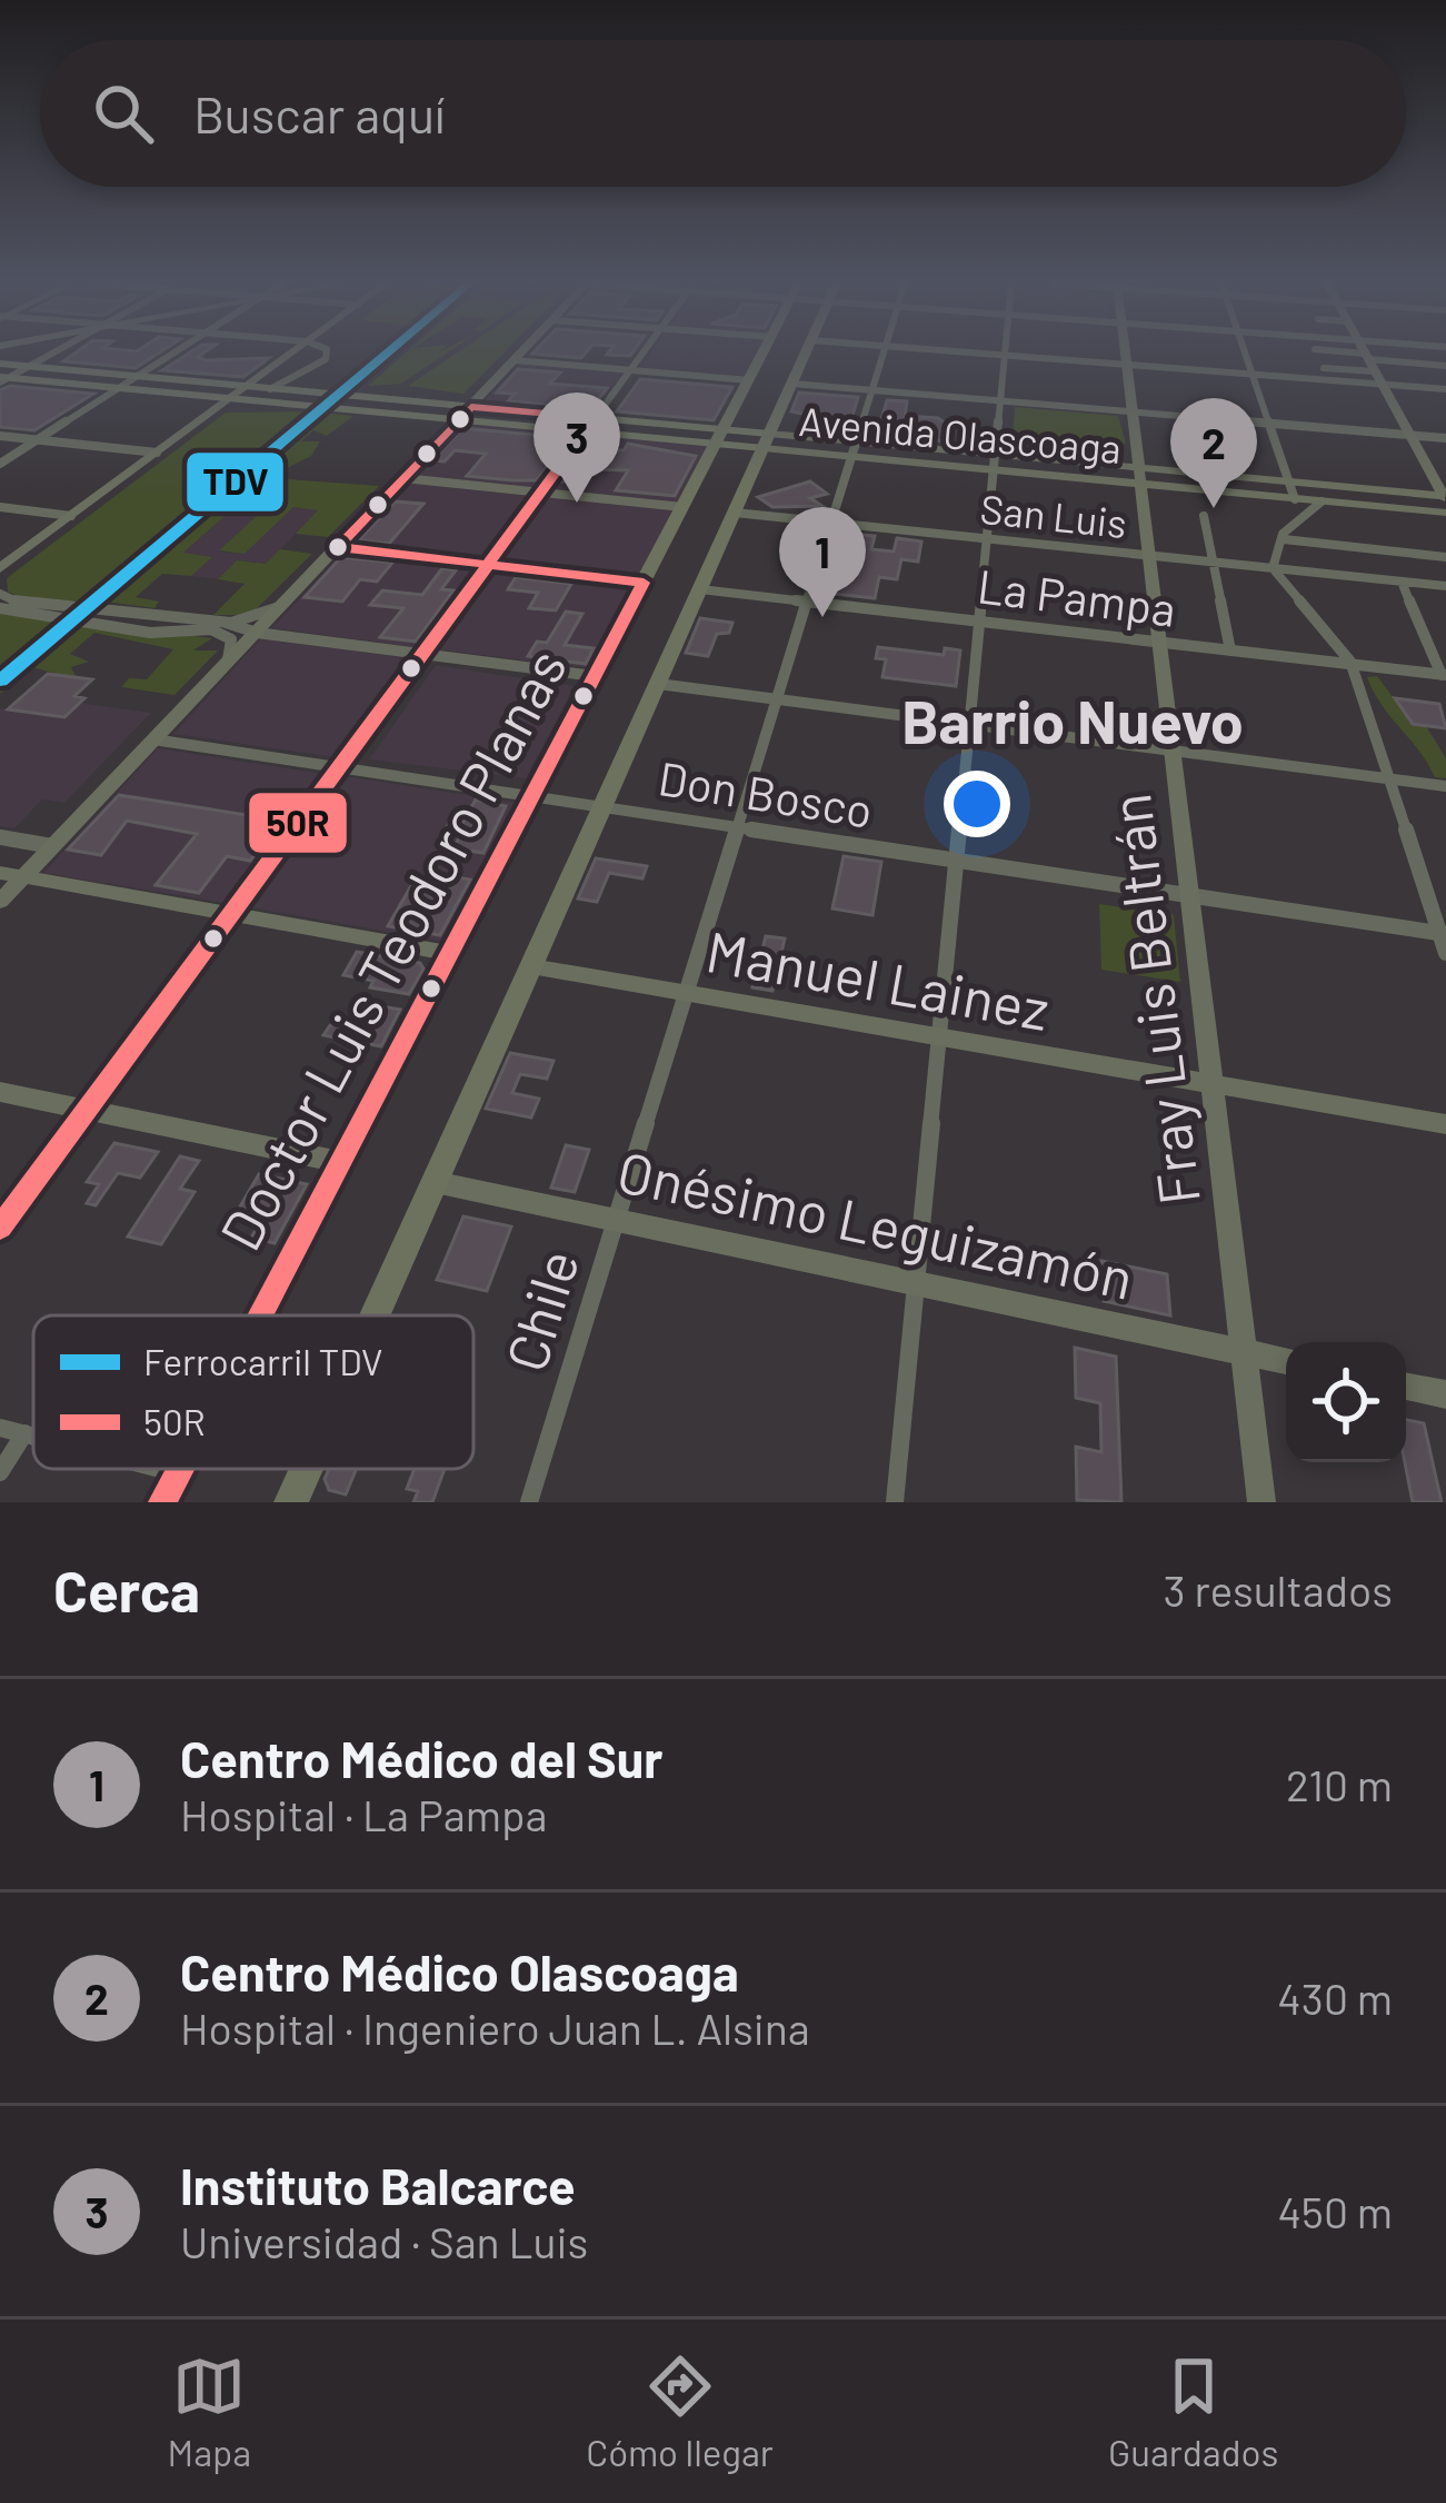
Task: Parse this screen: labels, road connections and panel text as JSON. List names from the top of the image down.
{
  "streets": {
    "highway": ["Doctor Luis Teodoro Planas"],
    "main road": ["Avenida Olascoaga"],
    "street": [
      "San Luis",
      "La Pampa",
      "Don Bosco",
      "Manuel Lainez",
      "Fray Luis Beltrán",
      "Onésimo Leguizamón",
      "Chile"
    ]
  },
  "crossings": [
    ["Avenida Olascoaga", "Doctor Luis Teodoro Planas"],
    ["Avenida Olascoaga", "Fray Luis Beltrán"],
    ["Avenida Olascoaga", "Chile"],
    ["San Luis", "Fray Luis Beltrán"],
    ["San Luis", "Chile"],
    ["La Pampa", "Fray Luis Beltrán"],
    ["La Pampa", "Chile"],
    ["Don Bosco", "Doctor Luis Teodoro Planas"],
    ["Don Bosco", "Fray Luis Beltrán"],
    ["Don Bosco", "Chile"],
    ["Manuel Lainez", "Fray Luis Beltrán"],
    ["Manuel Lainez", "Chile"],
    ["Fray Luis Beltrán", "Onésimo Leguizamón"],
    ["Onésimo Leguizamón", "Chile"]
  ],
  "districts": ["Barrio Nuevo"],
  "lines": ["rail line TDV", "transit line 50R"],
  "legend": ["Ferrocarril TDV", "50R"],
  "page": {
    "search": "Buscar aquí",
    "pins": ["3", "2", "1"],
    "heading": ["Cerca", "3 resultados"],
    "list": [
      {
        "mark": "1",
        "name": "Centro Médico del Sur",
        "note": "Hospital · La Pampa",
        "value": "210 m"
      },
      {
        "mark": "2",
        "name": "Centro Médico Olascoaga",
        "note": "Hospital · Ingeniero Juan L. Alsina",
        "value": "430 m"
      },
      {
        "mark": "3",
        "name": "Instituto Balcarce",
        "note": "Universidad · San Luis",
        "value": "450 m"
      }
    ],
    "nav": ["Mapa", "Cómo llegar", "Guardados"]
  }
}
